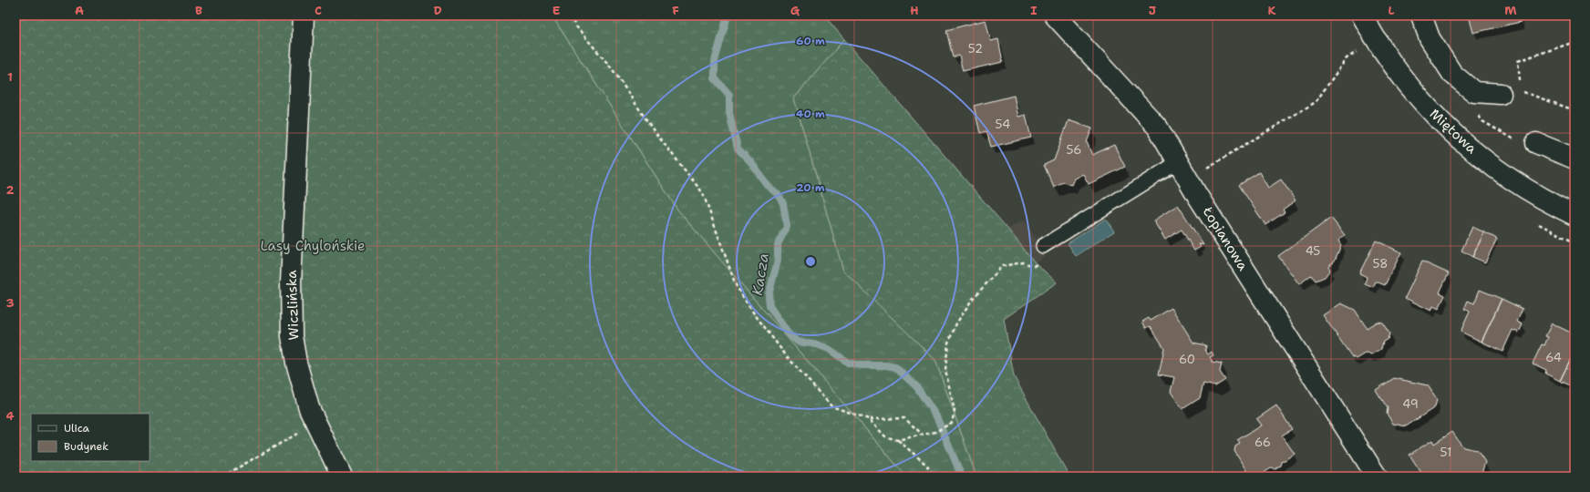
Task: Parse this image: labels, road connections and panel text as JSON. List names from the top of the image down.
{
  "streets": {
    "street": ["Miętowa", "Łopianowa", "Wiczlińska"]
  },
  "water": ["Kacza"],
  "parks": ["Lasy Chylońskie"],
  "house_numbers": [
    "52",
    "54",
    "56",
    "45",
    "58",
    "64",
    "60",
    "49",
    "66",
    "51"
  ],
  "legend": ["Ulica", "Budynek"],
  "grid": {
    "columns": [
      "A",
      "B",
      "C",
      "D",
      "E",
      "F",
      "G",
      "H",
      "I",
      "J",
      "K",
      "L",
      "M"
    ],
    "rows": [
      "1",
      "2",
      "3",
      "4"
    ]
  },
  "rings": ["60 m", "40 m", "20 m"]
}
